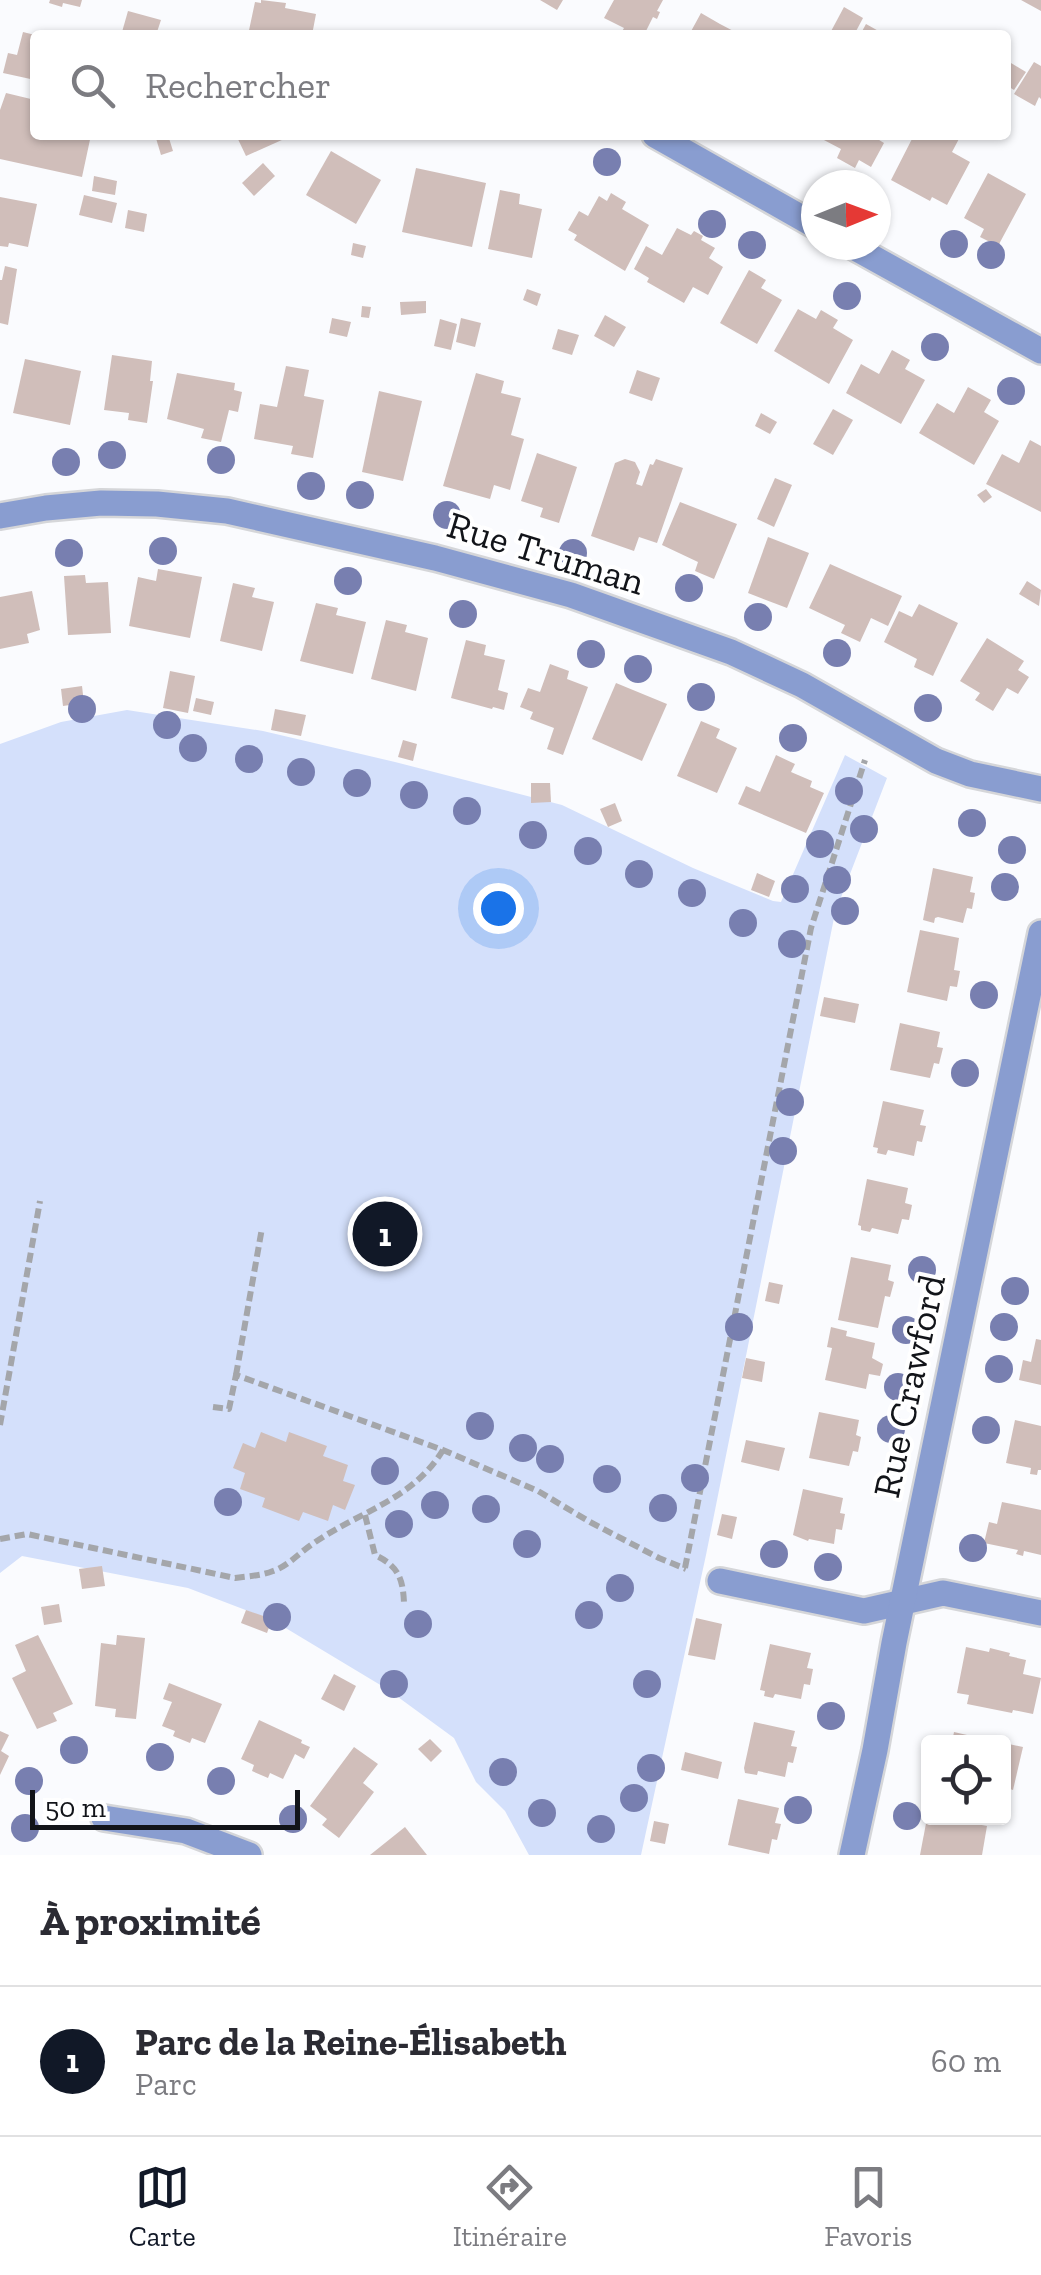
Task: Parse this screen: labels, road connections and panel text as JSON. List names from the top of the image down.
{
  "streets": {
    "street": ["Rue Truman", "Rue Crawford"]
  },
  "scale_bar": "50 m",
  "north": "right",
  "page": {
    "search": "Rechercher",
    "pins": "1",
    "scale": "50 m",
    "heading": "À proximité",
    "list": [
      {
        "mark": "1",
        "name": "Parc de la Reine-Élisabeth",
        "note": "Parc",
        "value": "60 m"
      }
    ],
    "nav": ["Carte", "Itinéraire", "Favoris"]
  }
}
